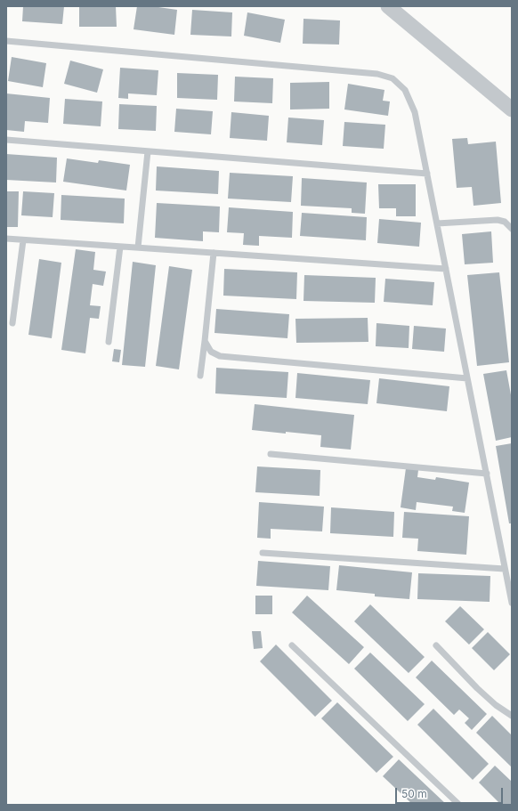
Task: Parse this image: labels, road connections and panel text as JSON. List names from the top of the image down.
{
  "scale_bar": "50 m"
}
